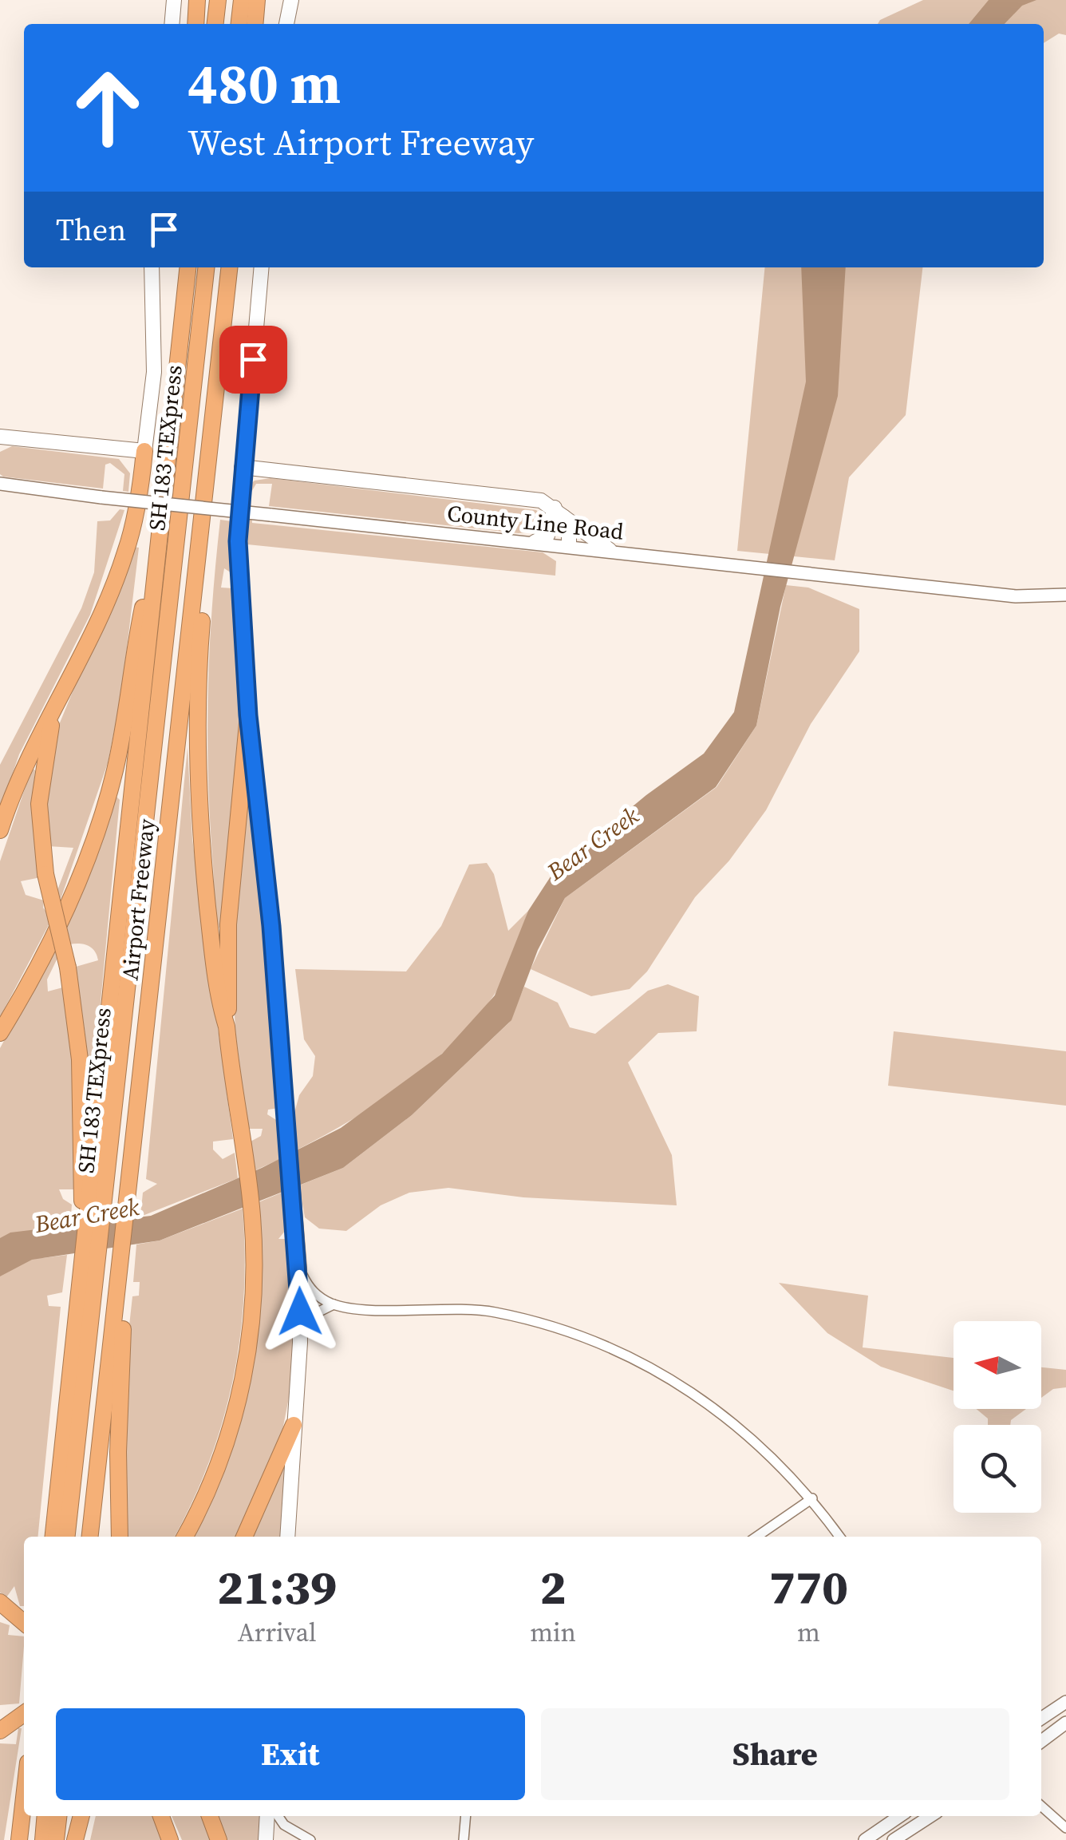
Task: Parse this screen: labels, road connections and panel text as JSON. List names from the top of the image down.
{
  "streets": {
    "highway": ["SH 183 TEXpress", "Airport Freeway"],
    "street": ["County Line Road"]
  },
  "crossings": [
    ["SH 183 TEXpress", "Airport Freeway"]
  ],
  "water": ["Bear Creek"],
  "north": "left",
  "page": {
    "turn": ["480 m", "West Airport Freeway"],
    "then": "Then",
    "eta": [
      "21:39",
      "Arrival",
      "2",
      "min",
      "770",
      "m"
    ],
    "buttons": ["Exit", "Share"]
  }
}
